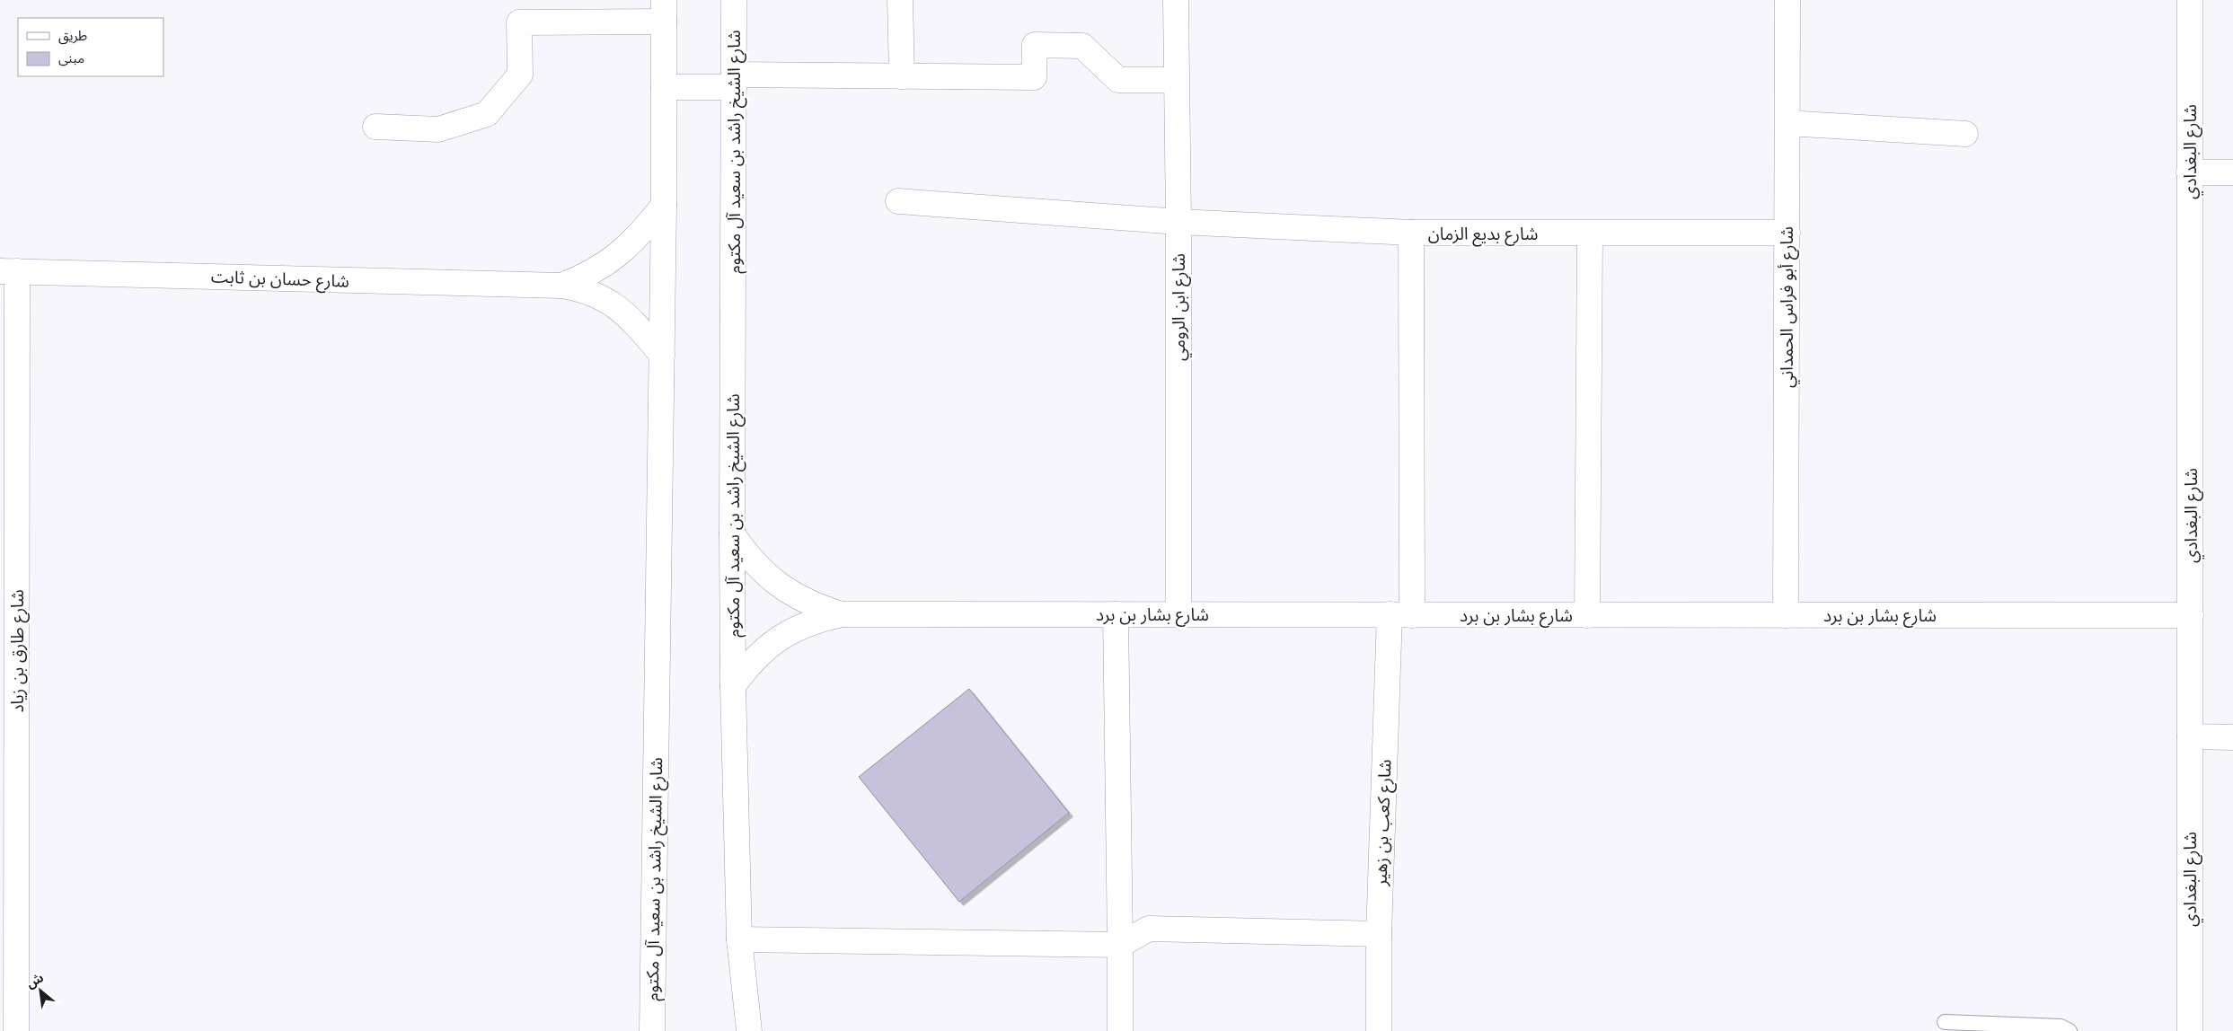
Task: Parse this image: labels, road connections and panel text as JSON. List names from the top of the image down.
{
  "streets": {
    "street": [
      "شارع الشيخ راشد بن سعيد آل مكتوم",
      "شارع البغدادي",
      "شارع بديع الزمان",
      "شارع حسان بن ثابت",
      "شارع ابن الرومي",
      "شارع أبو فراس الحمداني",
      "شارع بشار بن برد",
      "شارع طارق بن زياد",
      "شارع كعب بن زهير"
    ]
  },
  "crossings": [
    ["شارع الشيخ راشد بن سعيد آل مكتوم", "شارع حسان بن ثابت"],
    ["شارع الشيخ راشد بن سعيد آل مكتوم", "شارع بشار بن برد"],
    ["شارع البغدادي", "شارع بشار بن برد"],
    ["شارع بديع الزمان", "شارع ابن الرومي"],
    ["شارع بديع الزمان", "شارع أبو فراس الحمداني"],
    ["شارع بديع الزمان", "شارع كعب بن زهير"],
    ["شارع حسان بن ثابت", "شارع طارق بن زياد"],
    ["شارع ابن الرومي", "شارع بشار بن برد"],
    ["شارع أبو فراس الحمداني", "شارع بشار بن برد"],
    ["شارع بشار بن برد", "شارع كعب بن زهير"]
  ],
  "legend": ["طريق", "مبنى"],
  "north": "top left"
}
